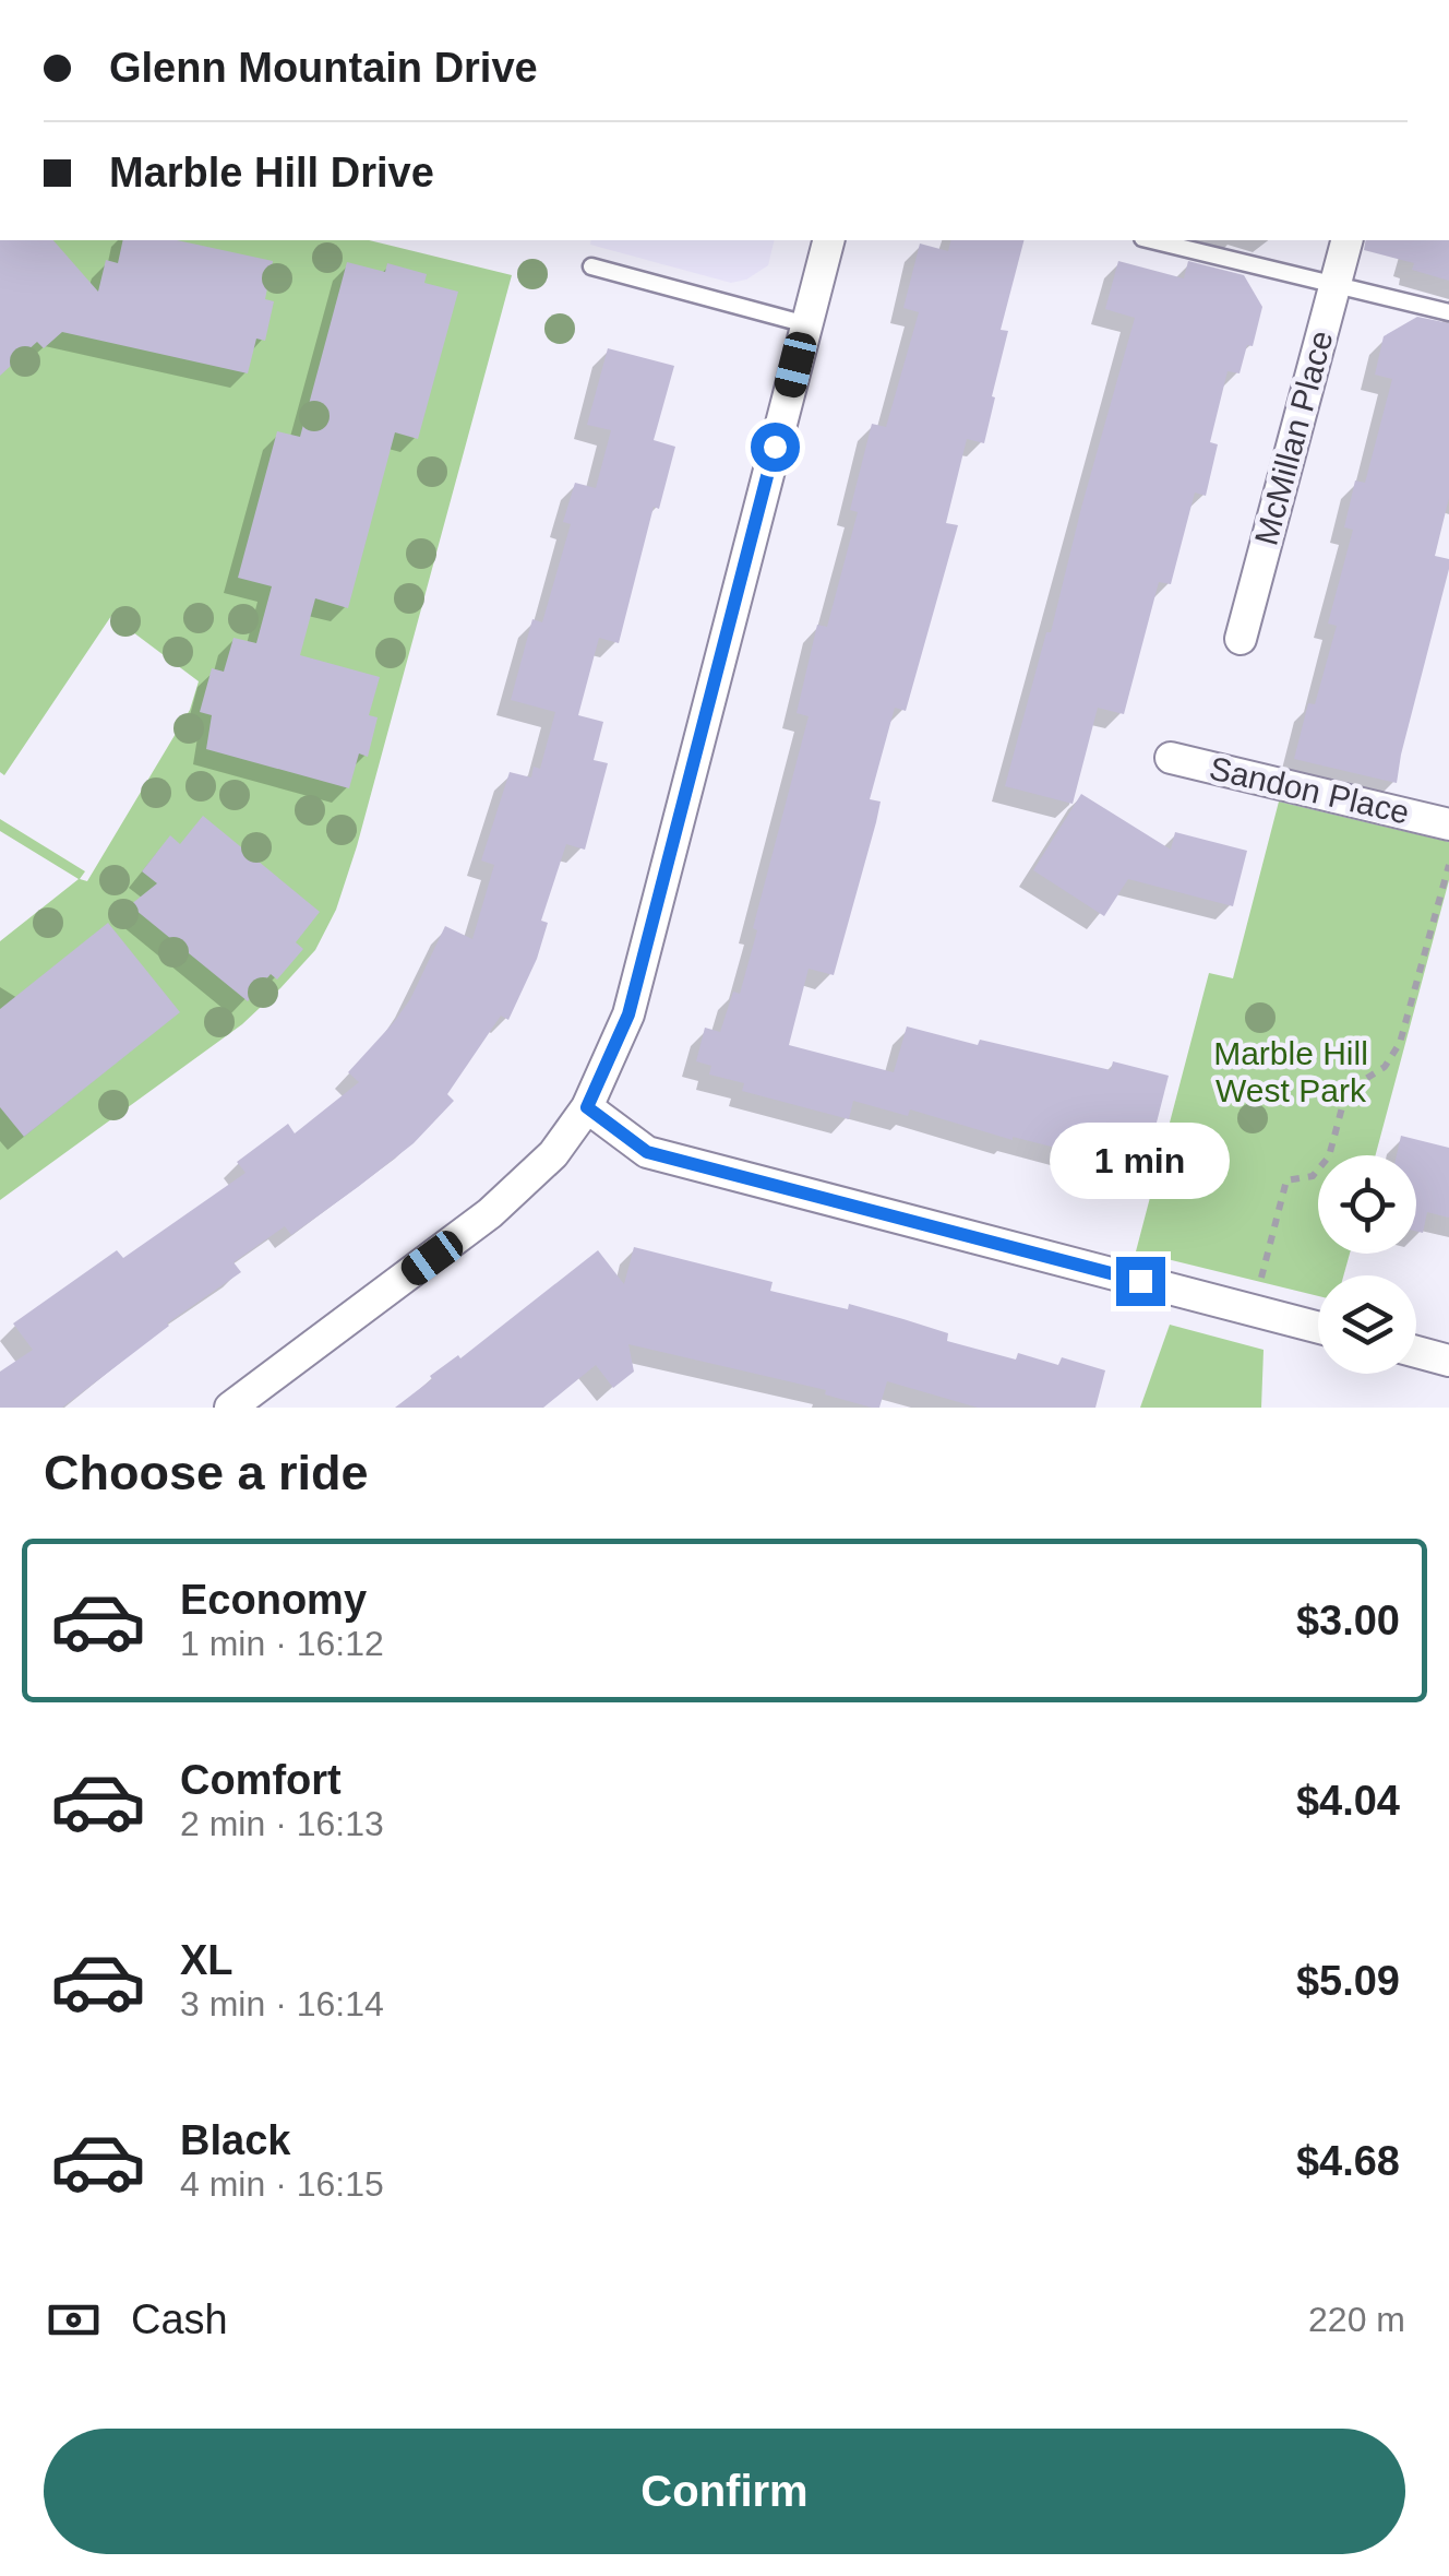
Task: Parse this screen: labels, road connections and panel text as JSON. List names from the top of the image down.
{
  "streets": {
    "street": ["McMillan Place", "Sandon Place"]
  },
  "parks": ["Marble Hill West Park"],
  "page": {
    "banner": ["Glenn Mountain Drive", "Marble Hill Drive"],
    "bubble": "1 min",
    "heading": "Choose a ride",
    "list": [
      {
        "name": "Economy",
        "note": "1 min · 16:12",
        "value": "$3.00"
      },
      {
        "name": "Comfort",
        "note": "2 min · 16:13",
        "value": "$4.04"
      },
      {
        "name": "XL",
        "note": "3 min · 16:14",
        "value": "$5.09"
      },
      {
        "name": "Black",
        "note": "4 min · 16:15",
        "value": "$4.68"
      }
    ],
    "pay": ["Cash", "220 m"],
    "buttons": "Confirm"
  }
}
